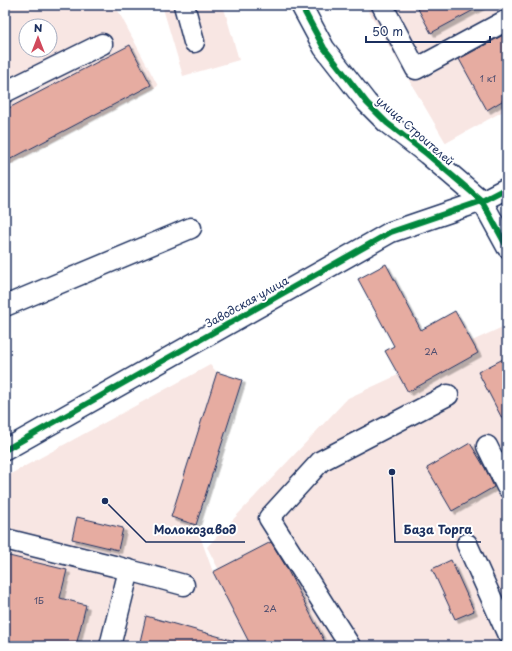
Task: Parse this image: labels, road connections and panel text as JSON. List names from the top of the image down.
{
  "streets": {
    "street": ["улица Строителей", "Заводская улица"]
  },
  "crossings": [
    ["улица Строителей", "Заводская улица"]
  ],
  "places": ["База Торга", "Молокозавод"],
  "house_numbers": [
    "1 к1",
    "2А",
    "1Б",
    "2А"
  ],
  "scale_bar": "50 m",
  "north": "top"
}
